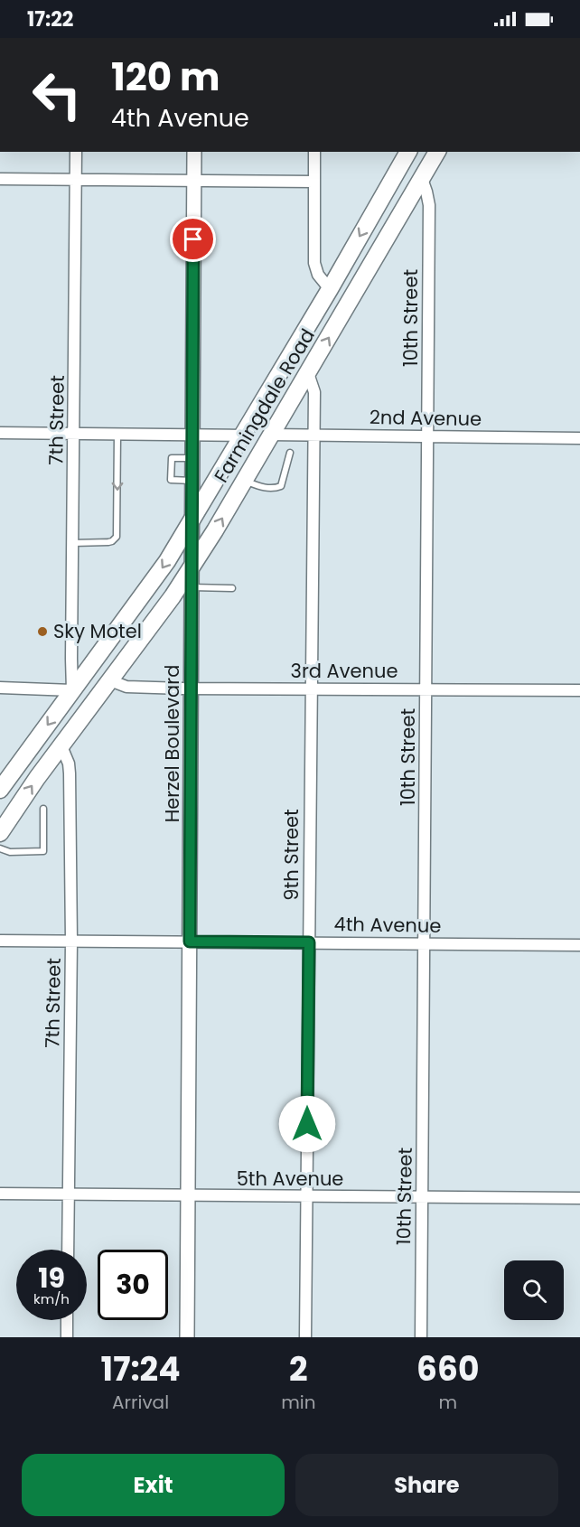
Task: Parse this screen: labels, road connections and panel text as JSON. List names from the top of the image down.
{
  "streets": {
    "main road": ["Farmingdale Road"],
    "street": [
      "10th Street",
      "2nd Avenue",
      "7th Street",
      "3rd Avenue",
      "Herzel Boulevard",
      "9th Street",
      "4th Avenue",
      "5th Avenue"
    ]
  },
  "crossings": [
    ["10th Street", "Farmingdale Road"],
    ["10th Street", "2nd Avenue"],
    ["10th Street", "3rd Avenue"],
    ["10th Street", "4th Avenue"],
    ["10th Street", "5th Avenue"],
    ["Farmingdale Road", "2nd Avenue"],
    ["Farmingdale Road", "7th Street"],
    ["Farmingdale Road", "3rd Avenue"],
    ["Farmingdale Road", "Herzel Boulevard"],
    ["Farmingdale Road", "9th Street"],
    ["2nd Avenue", "9th Street"],
    ["7th Street", "4th Avenue"],
    ["7th Street", "5th Avenue"],
    ["3rd Avenue", "Herzel Boulevard"],
    ["3rd Avenue", "9th Street"],
    ["Herzel Boulevard", "4th Avenue"],
    ["Herzel Boulevard", "5th Avenue"],
    ["9th Street", "4th Avenue"],
    ["9th Street", "5th Avenue"]
  ],
  "places": ["Sky Motel"],
  "page": {
    "status": "17:22",
    "turn": ["120 m", "4th Avenue"],
    "speed": "19 km/h",
    "limit": "30",
    "eta": [
      "17:24",
      "Arrival",
      "2",
      "min",
      "660",
      "m"
    ],
    "buttons": ["Exit", "Share"]
  }
}
